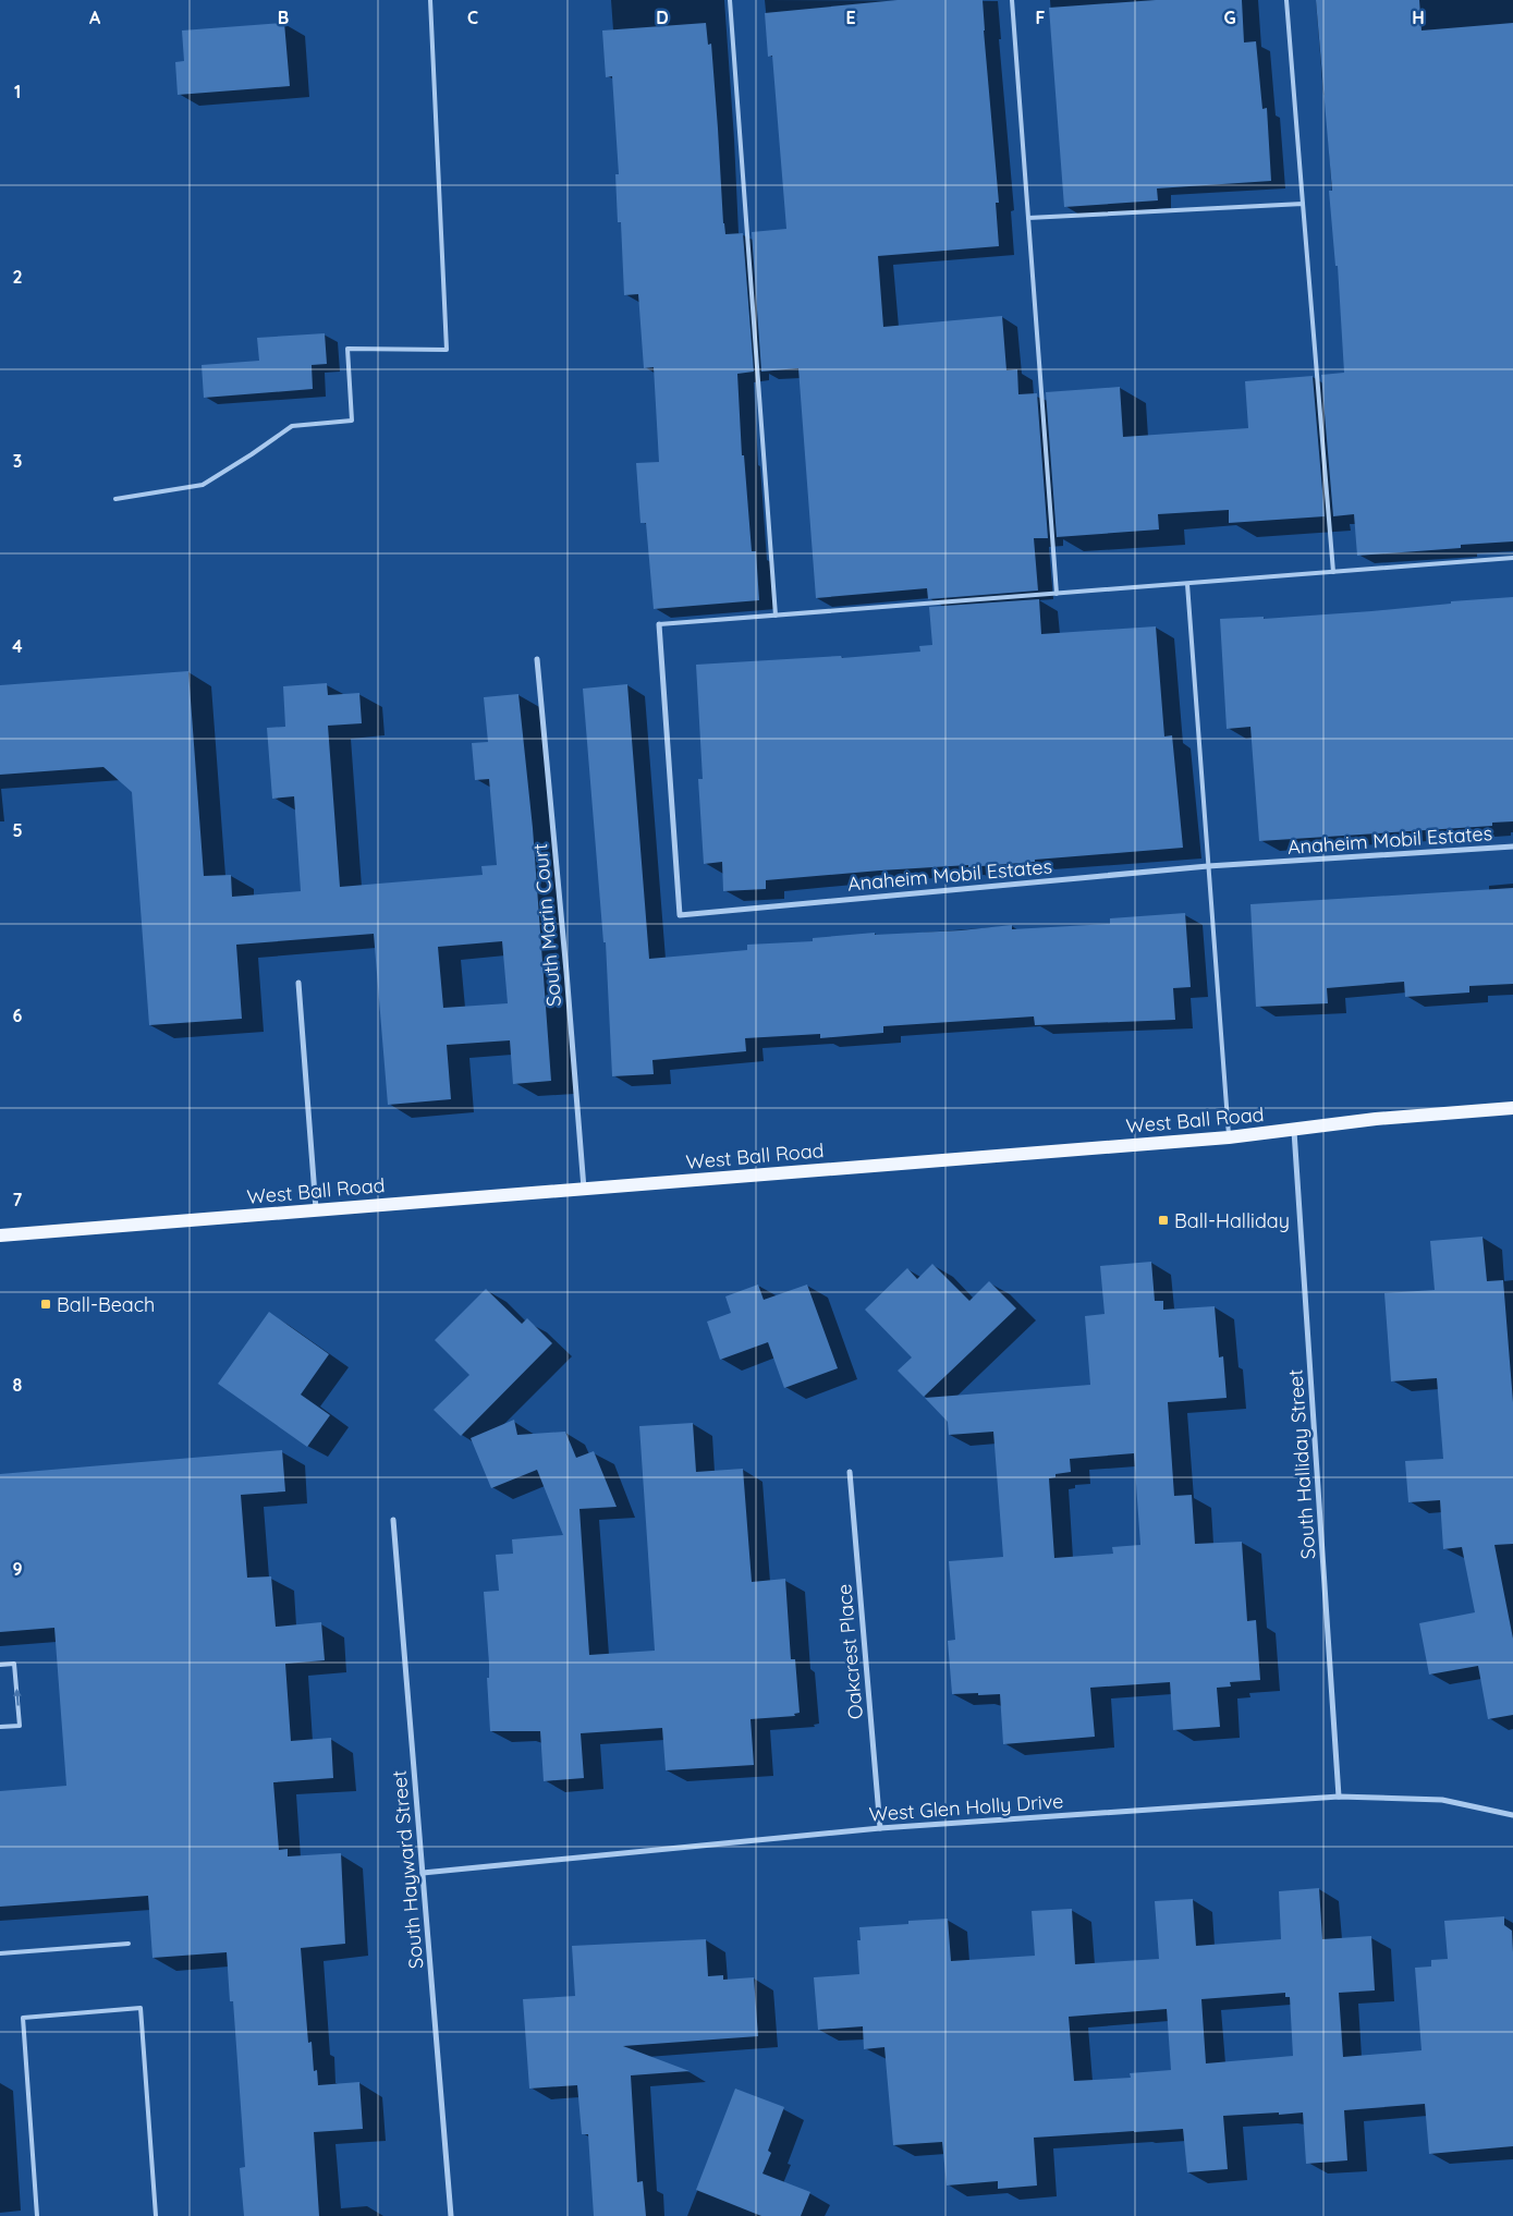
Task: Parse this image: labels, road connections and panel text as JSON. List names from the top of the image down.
{
  "streets": {
    "main road": ["West Ball Road"],
    "street": [
      "Anaheim Mobil Estates",
      "South Marin Court",
      "South Halliday Street",
      "Oakcrest Place",
      "West Glen Holly Drive",
      "South Hayward Street"
    ]
  },
  "crossings": [
    ["South Marin Court", "West Ball Road"],
    ["West Ball Road", "South Halliday Street"],
    ["South Halliday Street", "West Glen Holly Drive"],
    ["Oakcrest Place", "West Glen Holly Drive"],
    ["West Glen Holly Drive", "South Hayward Street"]
  ],
  "places": {
    "transit": ["Ball-Halliday", "Ball-Beach"]
  },
  "grid": {
    "columns": [
      "A",
      "B",
      "C",
      "D",
      "E",
      "F",
      "G",
      "H"
    ],
    "rows": [
      "1",
      "2",
      "3",
      "4",
      "5",
      "6",
      "7",
      "8",
      "9"
    ]
  }
}
